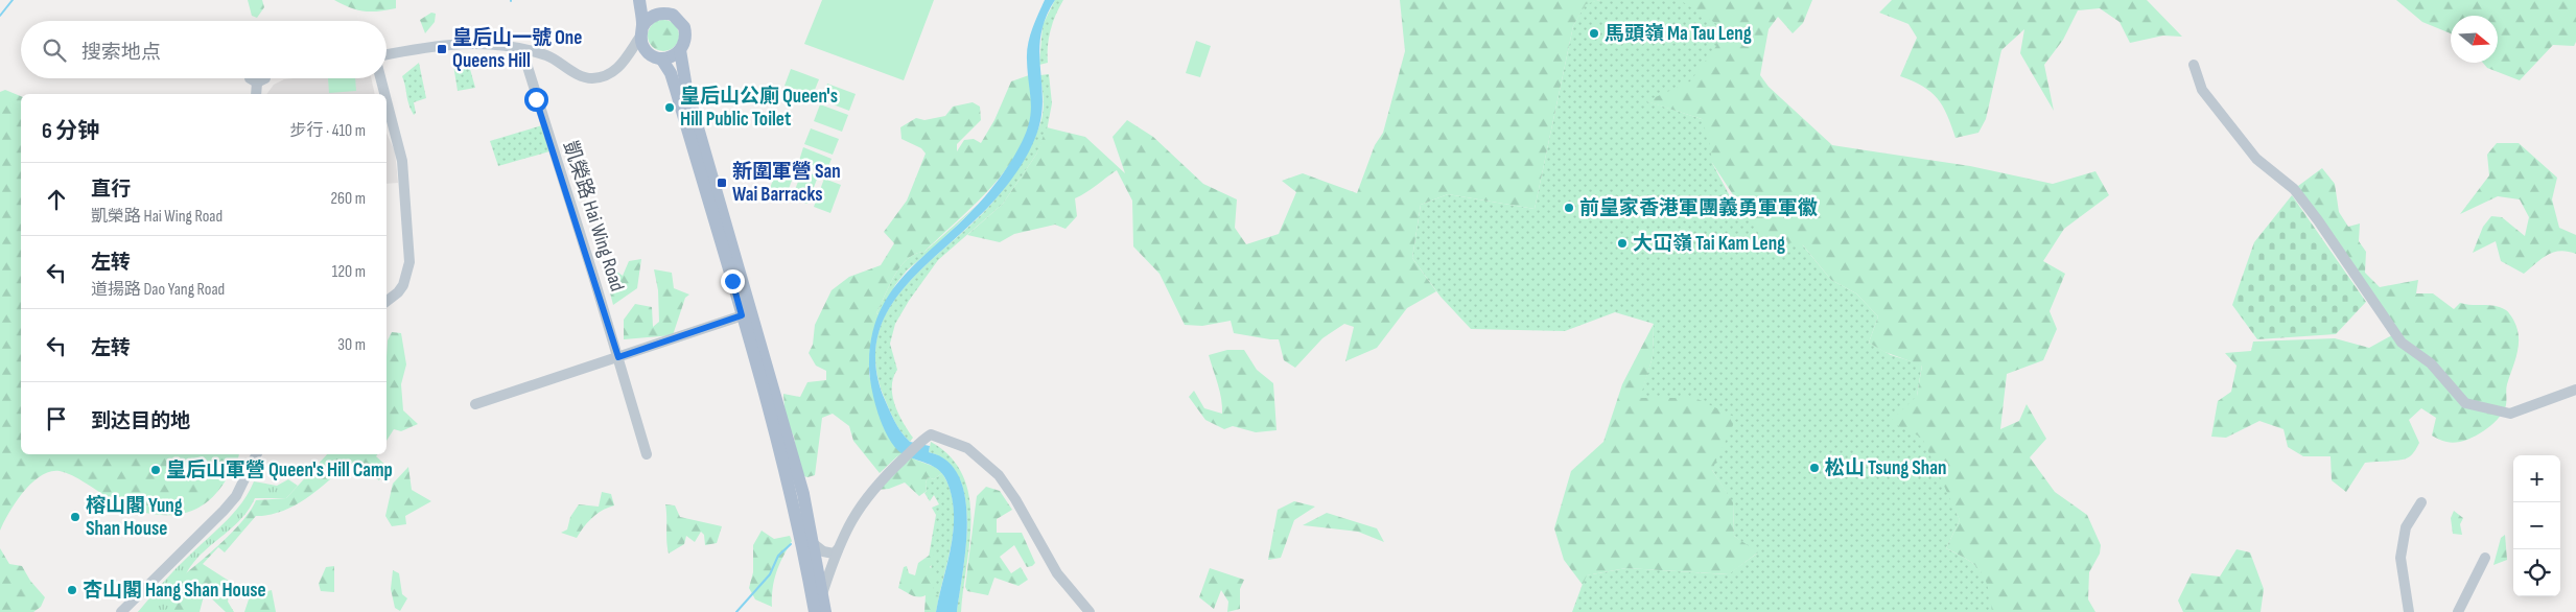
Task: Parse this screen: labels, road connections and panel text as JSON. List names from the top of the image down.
{
  "streets": {
    "street": ["凱榮路 Hai Wing Road"]
  },
  "places": {
    "other": [
      "馬頭嶺 Ma Tau Leng",
      "皇后山公廁 Queen's Hill Public Toilet",
      "前皇家香港軍團義勇軍軍徽",
      "大冚嶺 Tai Kam Leng",
      "松山 Tsung Shan",
      "皇后山軍營 Queen's Hill Camp",
      "榕山閣 Yung Shan House",
      "杏山閣 Hang Shan House"
    ],
    "transit": ["皇后山一號 One Queens Hill", "新圍軍營 San Wai Barracks"]
  },
  "north": "right",
  "page": {
    "search": "搜索地点",
    "heading": ["6 分钟", "步行 · 410 m"],
    "list": [
      ["直行", "凱榮路 Hai Wing Road", "260 m"],
      ["左转", "道揚路 Dao Yang Road", "120 m"],
      ["左转", "30 m"],
      "到达目的地"
    ],
    "map_buttons": ["+", "−"]
  }
}
